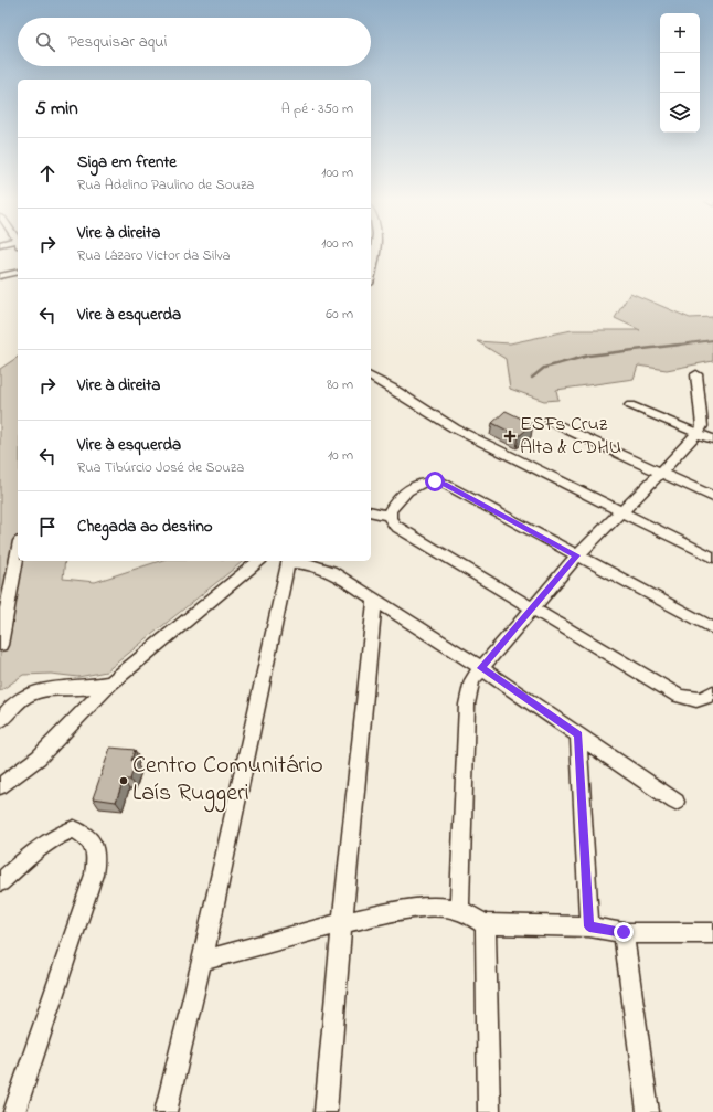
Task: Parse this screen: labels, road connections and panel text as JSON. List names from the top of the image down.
{
  "places": {
    "health": ["ESFs Cruz Alta & CDHU"],
    "other": ["Centro Comunitário Laís Ruggeri"]
  },
  "page": {
    "map_buttons": ["+", "−"],
    "search": "Pesquisar aqui",
    "heading": ["5 min", "A pé · 350 m"],
    "list": [
      ["Siga em frente", "Rua Adelino Paulino de Souza", "100 m"],
      ["Vire à direita", "Rua Lázaro Victor da Silva", "100 m"],
      ["Vire à esquerda", "60 m"],
      ["Vire à direita", "80 m"],
      ["Vire à esquerda", "Rua Tibúrcio José de Souza", "10 m"],
      "Chegada ao destino"
    ]
  }
}
